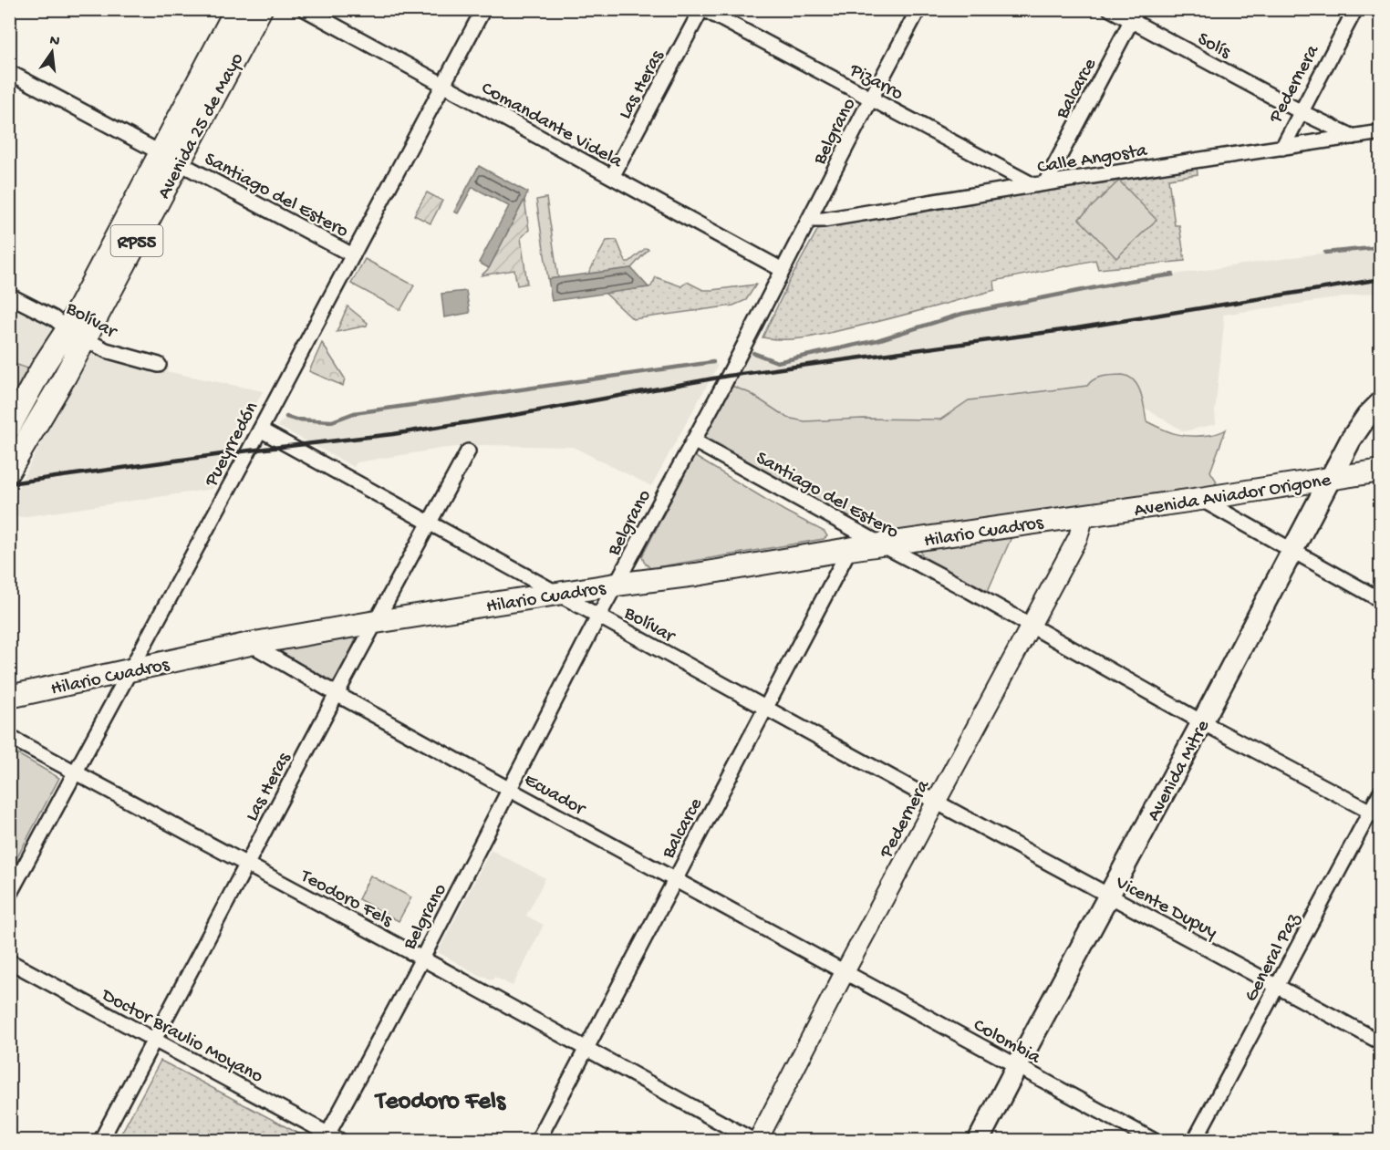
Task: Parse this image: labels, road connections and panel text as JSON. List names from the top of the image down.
{
  "streets": {
    "main road": [
      "Avenida 25 de Mayo",
      "RP55",
      "Avenida Aviador Origone",
      "Hilario Cuadros",
      "Avenida Mitre"
    ],
    "street": [
      "Solís",
      "Pizarro",
      "Pedernera",
      "Las Heras",
      "Balcarce",
      "Comandante Videla",
      "Belgrano",
      "Calle Angosta",
      "Santiago del Estero",
      "Bolívar",
      "Pueyrredón",
      "Ecuador",
      "Teodoro Fels",
      "Vicente Dupuy",
      "General Paz",
      "Doctor Braulio Moyano",
      "Colombia"
    ]
  },
  "crossings": [
    ["Solís", "Pedernera"],
    ["Solís", "Balcarce"],
    ["Solís", "Calle Angosta"],
    ["Pizarro", "Las Heras"],
    ["Pizarro", "Balcarce"],
    ["Pizarro", "Belgrano"],
    ["Pizarro", "Calle Angosta"],
    ["Pedernera", "Calle Angosta"],
    ["Pedernera", "Santiago del Estero"],
    ["Pedernera", "Bolívar"],
    ["Pedernera", "Avenida Aviador Origone"],
    ["Pedernera", "Hilario Cuadros"],
    ["Pedernera", "Ecuador"],
    ["Pedernera", "Vicente Dupuy"],
    ["Pedernera", "Colombia"],
    ["Las Heras", "Comandante Videla"],
    ["Las Heras", "Bolívar"],
    ["Las Heras", "Hilario Cuadros"],
    ["Las Heras", "Ecuador"],
    ["Las Heras", "Teodoro Fels"],
    ["Las Heras", "Doctor Braulio Moyano"],
    ["Balcarce", "Calle Angosta"],
    ["Balcarce", "Santiago del Estero"],
    ["Balcarce", "Bolívar"],
    ["Balcarce", "Hilario Cuadros"],
    ["Balcarce", "Ecuador"],
    ["Balcarce", "Teodoro Fels"],
    ["Comandante Videla", "Belgrano"],
    ["Comandante Videla", "Pueyrredón"],
    ["Avenida 25 de Mayo", "Santiago del Estero"],
    ["Avenida 25 de Mayo", "Bolívar"],
    ["Belgrano", "Calle Angosta"],
    ["Belgrano", "Santiago del Estero"],
    ["Belgrano", "Bolívar"],
    ["Belgrano", "Hilario Cuadros"],
    ["Belgrano", "Ecuador"],
    ["Belgrano", "Teodoro Fels"],
    ["Belgrano", "Doctor Braulio Moyano"],
    ["Santiago del Estero", "Pueyrredón"],
    ["Santiago del Estero", "Hilario Cuadros"],
    ["Santiago del Estero", "Avenida Mitre"],
    ["Santiago del Estero", "General Paz"],
    ["Bolívar", "Pueyrredón"],
    ["Bolívar", "Hilario Cuadros"],
    ["Bolívar", "Vicente Dupuy"],
    ["Pueyrredón", "Hilario Cuadros"],
    ["Pueyrredón", "Teodoro Fels"],
    ["Avenida Aviador Origone", "Hilario Cuadros"],
    ["Avenida Aviador Origone", "Avenida Mitre"],
    ["Hilario Cuadros", "Ecuador"],
    ["Avenida Mitre", "Vicente Dupuy"],
    ["Avenida Mitre", "Colombia"],
    ["Ecuador", "Colombia"],
    ["Vicente Dupuy", "General Paz"]
  ],
  "districts": ["Teodoro Fels"],
  "north": "top"
}
